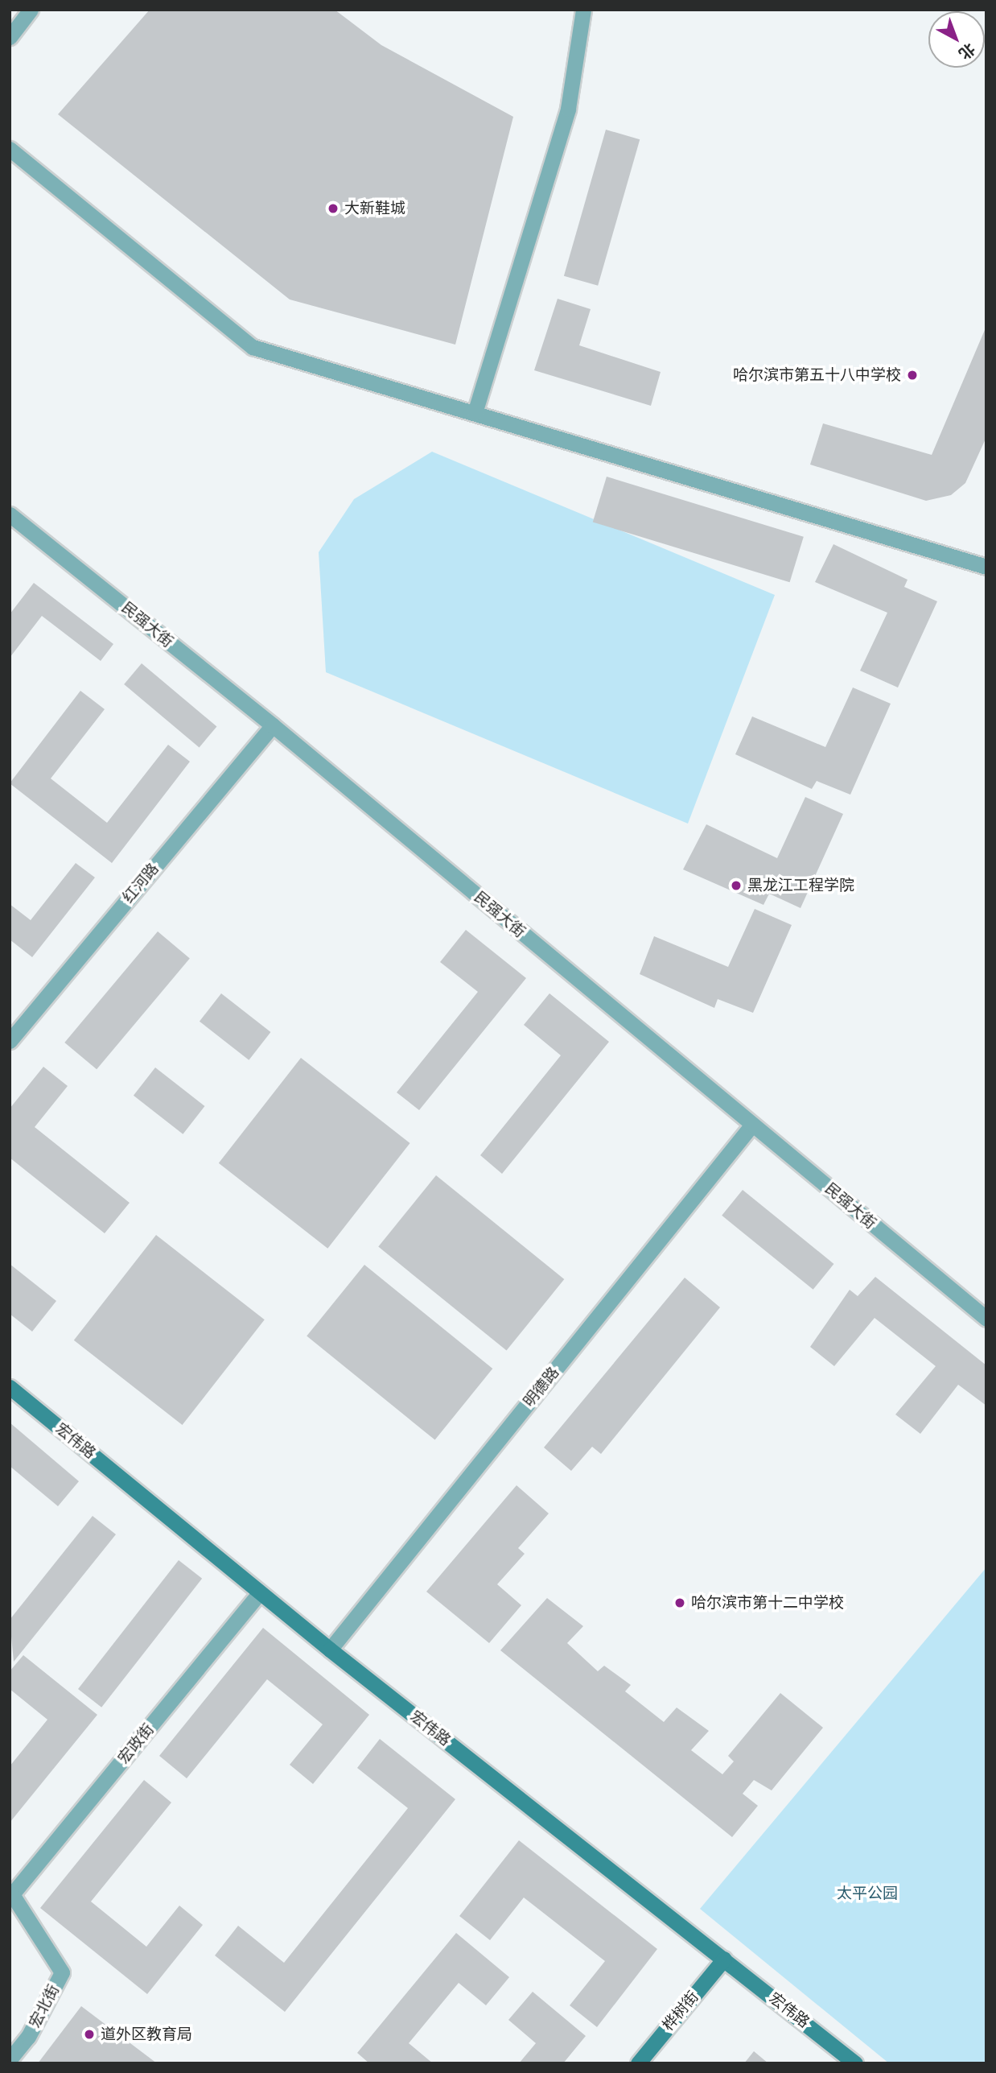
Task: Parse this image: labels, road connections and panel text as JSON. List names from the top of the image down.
{
  "streets": {
    "main road": ["宏伟路", "桦树街"],
    "street": [
      "民强大街",
      "红河路",
      "明德路",
      "宏政街",
      "宏北街"
    ]
  },
  "crossings": [
    ["民强大街", "红河路"],
    ["民强大街", "明德路"],
    ["明德路", "宏伟路"],
    ["宏伟路", "宏政街"],
    ["宏伟路", "桦树街"],
    ["宏政街", "宏北街"]
  ],
  "parks": ["太平公园"],
  "places": [
    "大新鞋城",
    "哈尔滨市第五十八中学校",
    "黑龙江工程学院",
    "哈尔滨市第十二中学校",
    "道外区教育局"
  ],
  "north": "bottom right"
}
